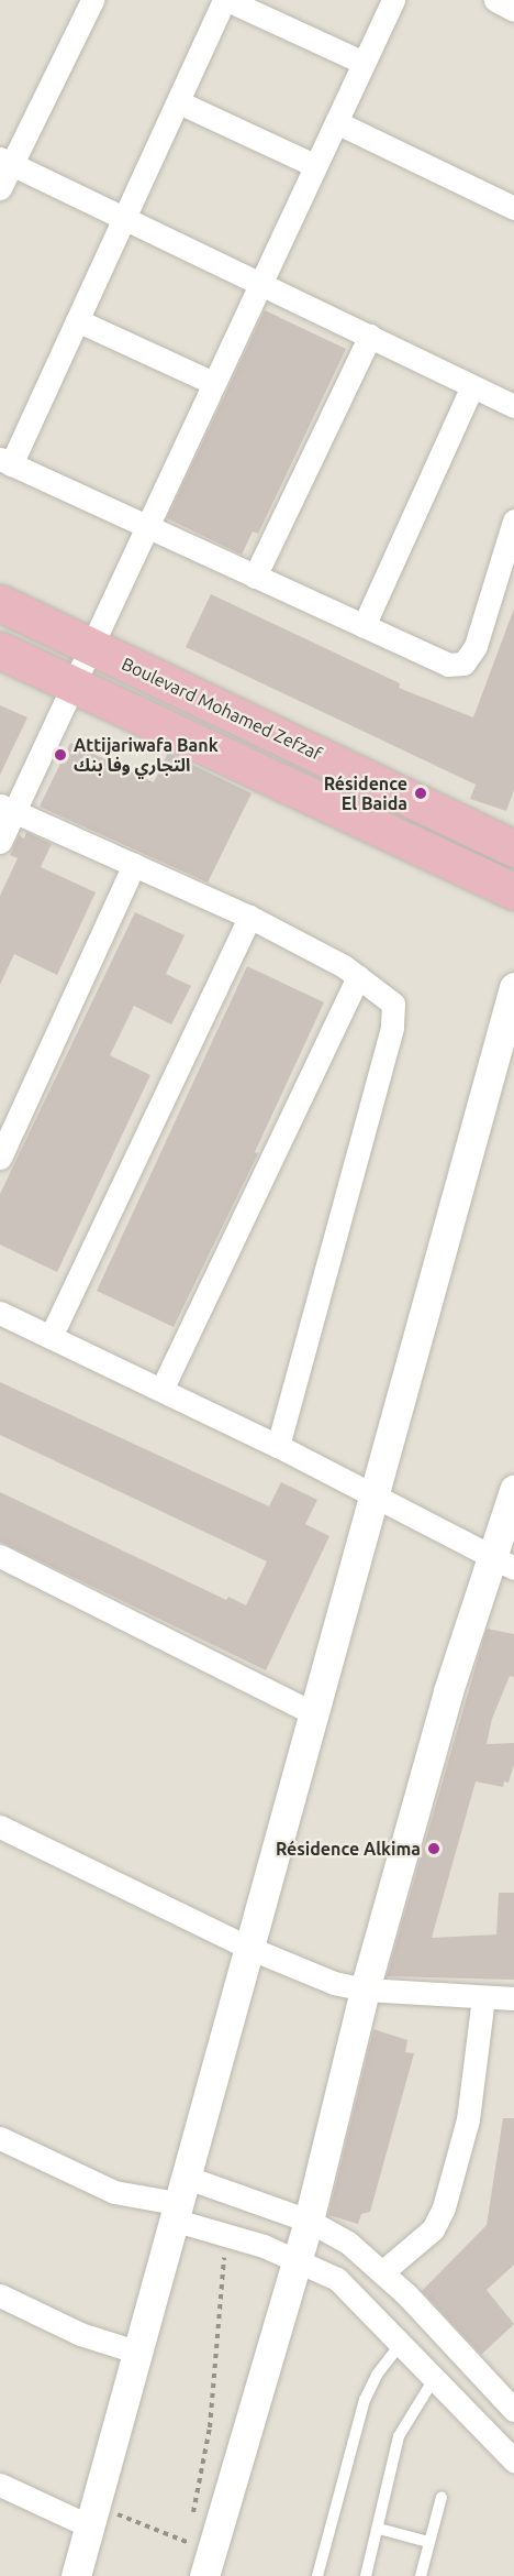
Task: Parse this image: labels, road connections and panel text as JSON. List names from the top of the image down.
{
  "streets": {
    "main road": ["Boulevard Mohamed Zefzaf"]
  },
  "places": ["Attijariwafa Bank التجاري وفا بنك", "Résidence El Baida", "Résidence Alkima"]
}
